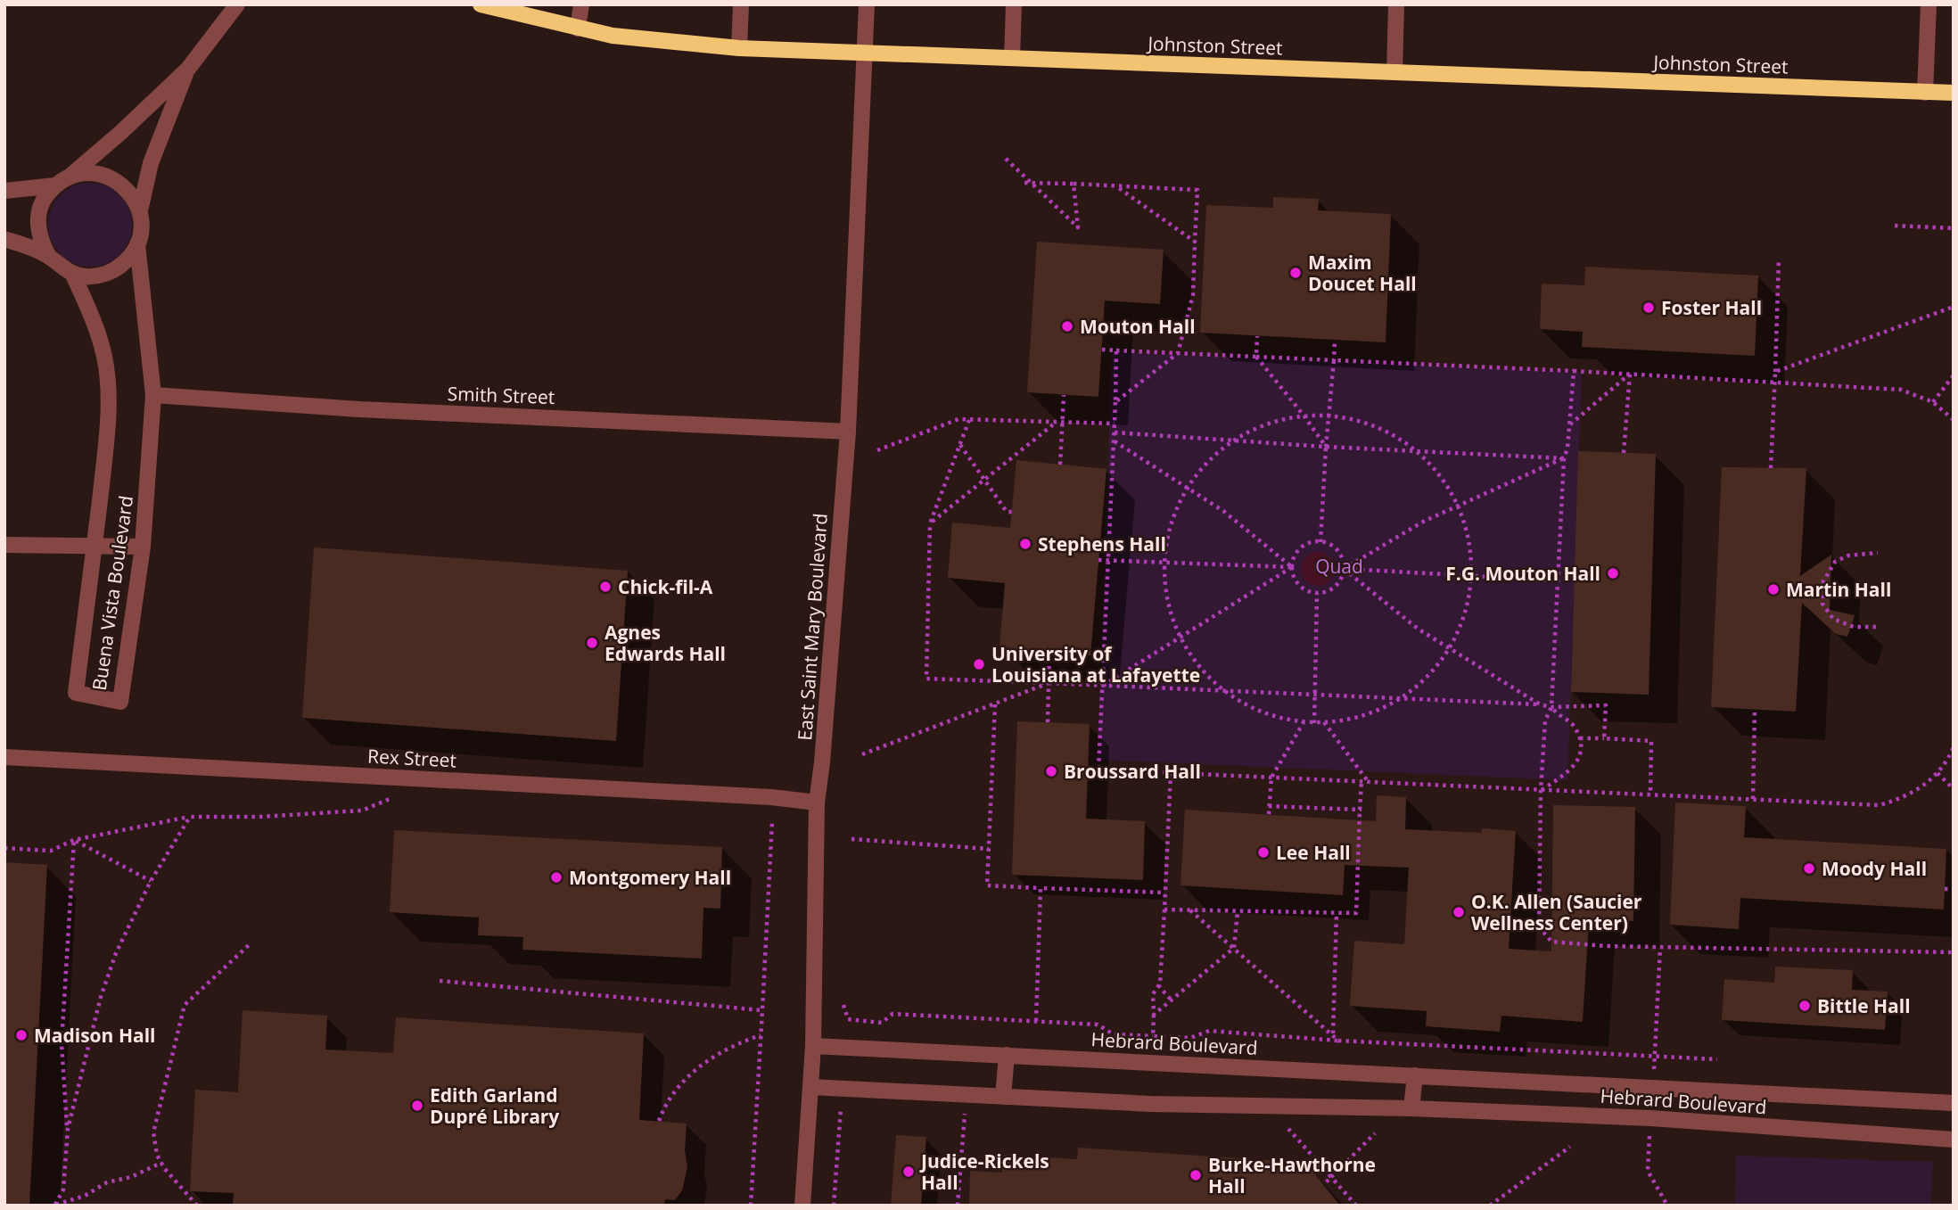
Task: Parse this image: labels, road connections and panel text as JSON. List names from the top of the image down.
{
  "streets": {
    "main road": ["Johnston Street"],
    "street": [
      "Smith Street",
      "Buena Vista Boulevard",
      "East Saint Mary Boulevard",
      "Rex Street",
      "Hebrard Boulevard"
    ]
  },
  "crossings": [
    ["Johnston Street", "East Saint Mary Boulevard"],
    ["Smith Street", "Buena Vista Boulevard"],
    ["Smith Street", "East Saint Mary Boulevard"],
    ["East Saint Mary Boulevard", "Rex Street"],
    ["East Saint Mary Boulevard", "Hebrard Boulevard"]
  ],
  "parks": ["Quad"],
  "places": [
    "Maxim Doucet Hall",
    "Foster Hall",
    "Mouton Hall",
    "Stephens Hall",
    "F.G. Mouton Hall",
    "Chick-fil-A",
    "Martin Hall",
    "Agnes Edwards Hall",
    "University of Louisiana at Lafayette",
    "Broussard Hall",
    "Lee Hall",
    "Moody Hall",
    "Montgomery Hall",
    "O.K. Allen (Saucier Wellness Center)",
    "Bittle Hall",
    "Madison Hall",
    "Edith Garland Dupré Library",
    "Judice-Rickels Hall",
    "Burke-Hawthorne Hall"
  ]
}
